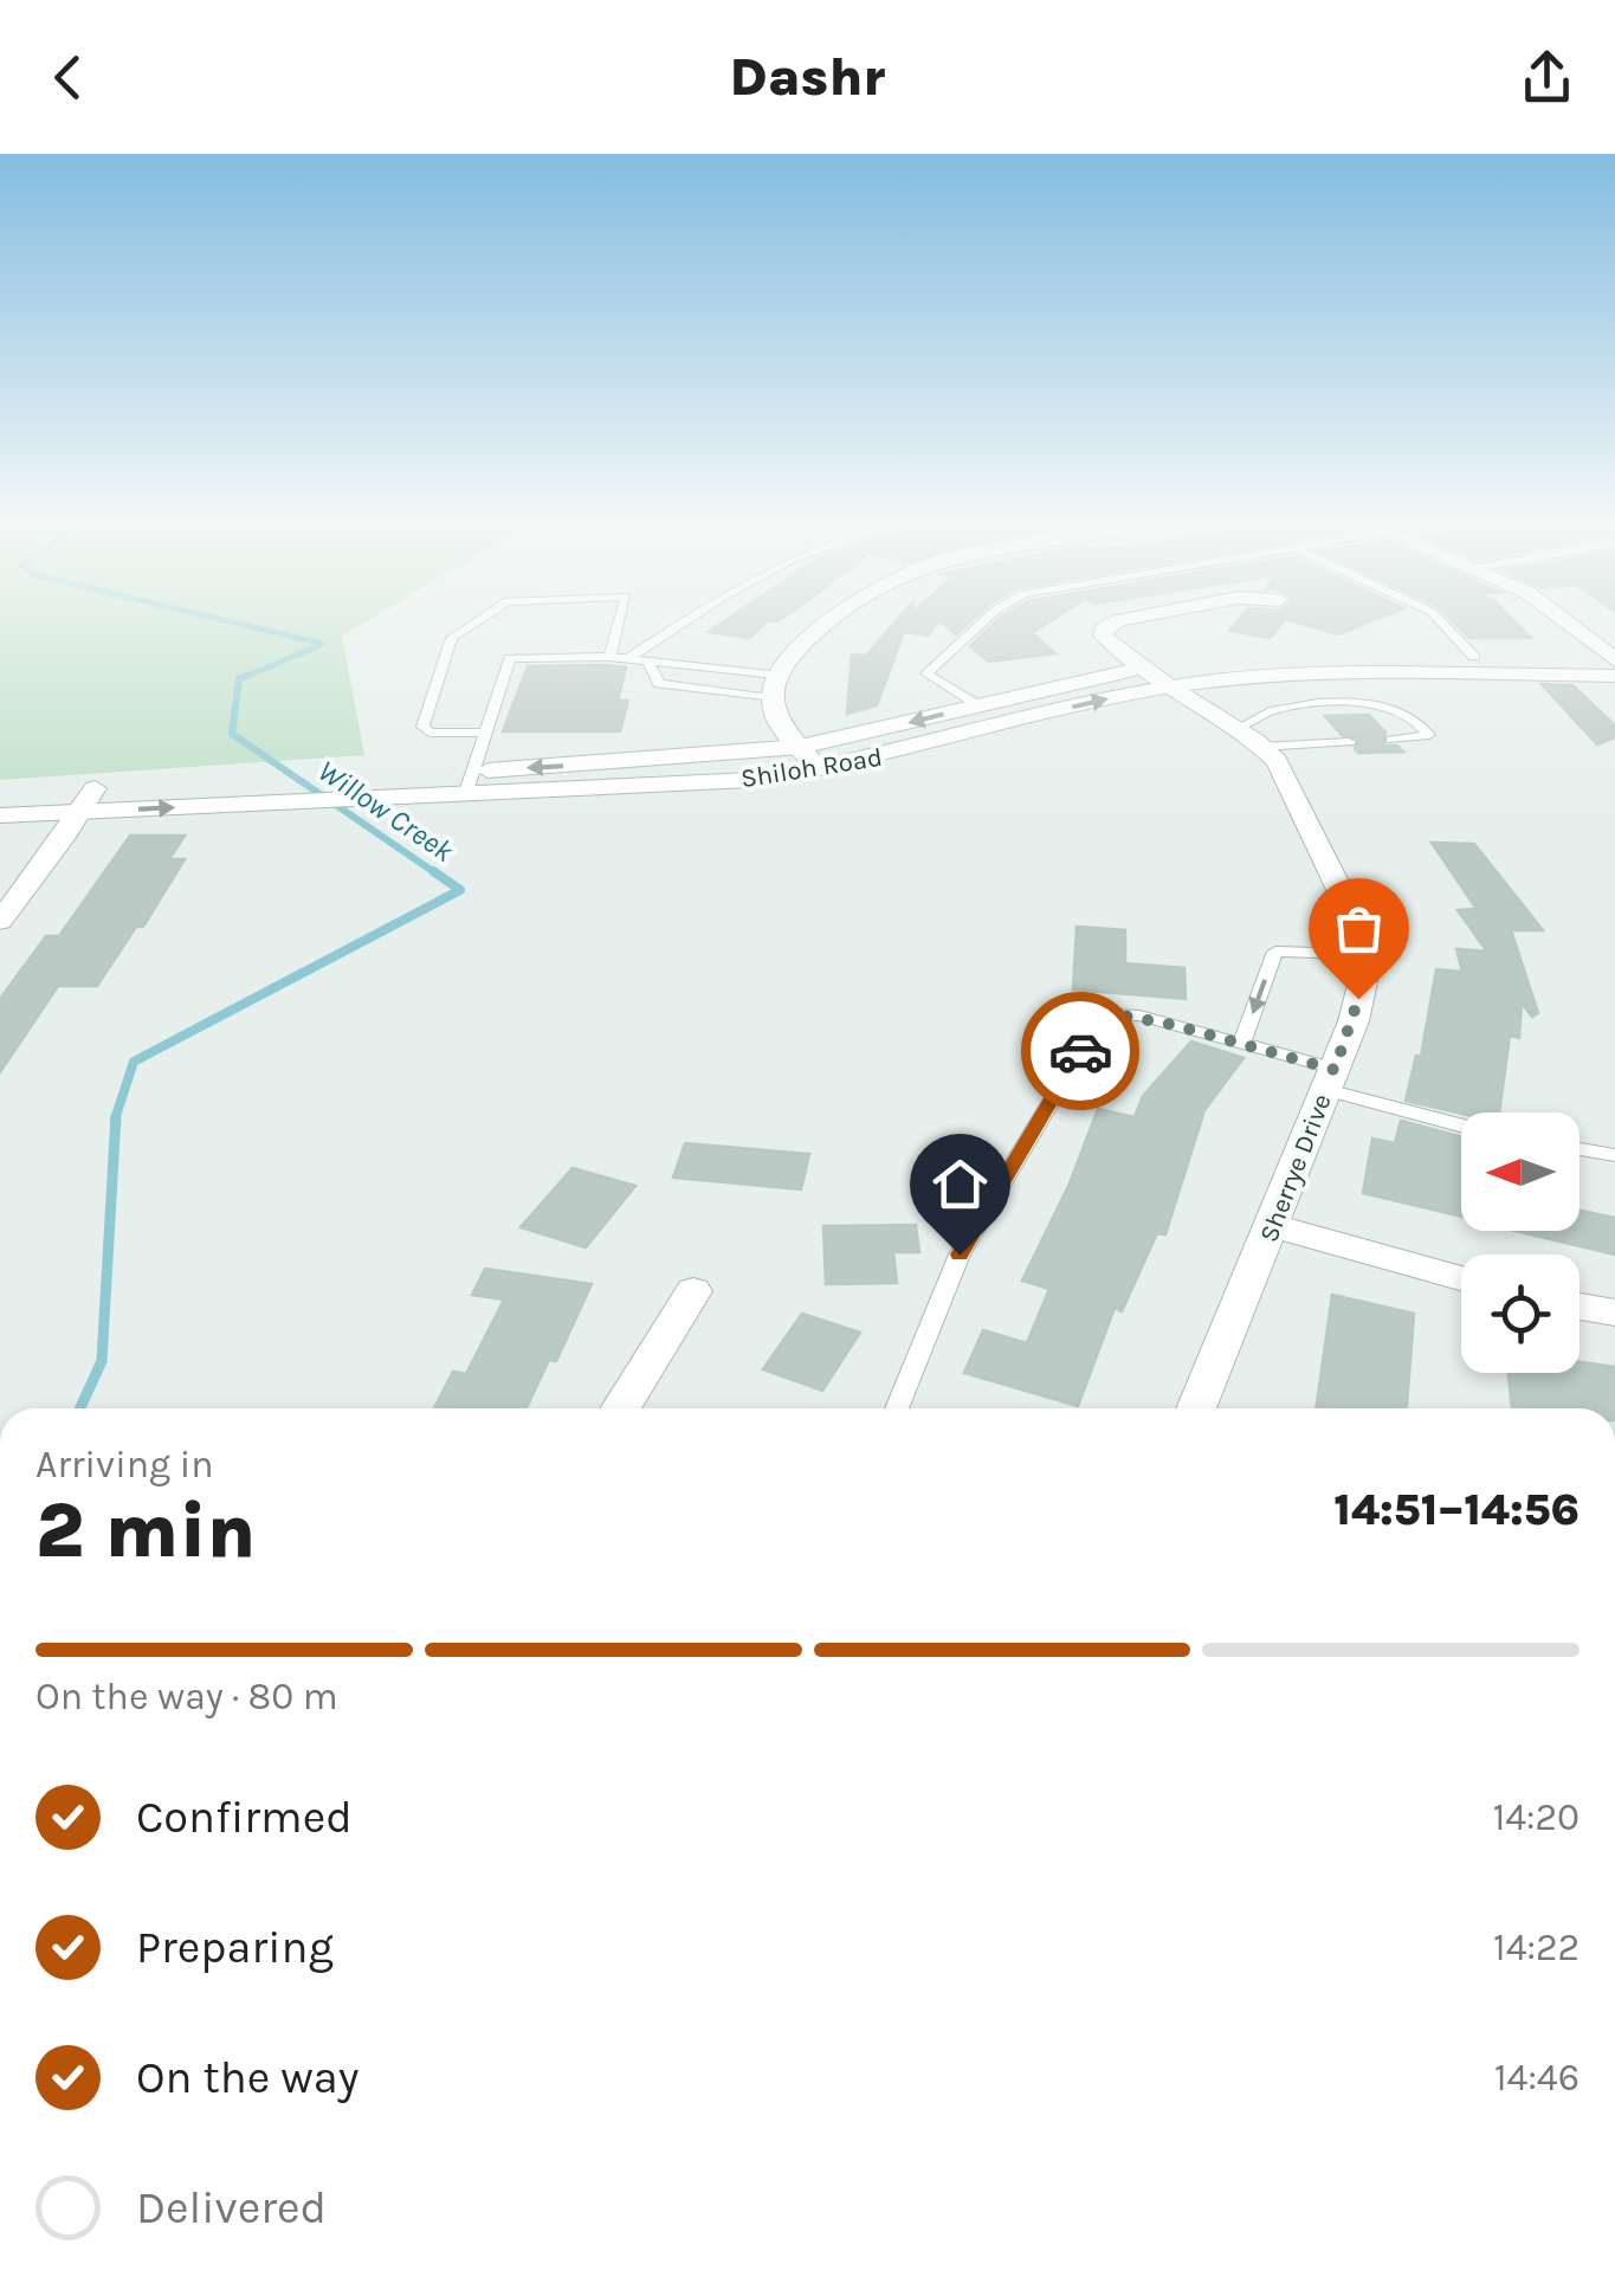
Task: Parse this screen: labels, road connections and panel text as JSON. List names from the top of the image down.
{
  "streets": {
    "street": ["Shiloh Road", "Sherrye Drive"]
  },
  "crossings": [
    ["Shiloh Road", "Sherrye Drive"]
  ],
  "water": ["Willow Creek"],
  "north": "left",
  "page": {
    "header": "Dashr",
    "heading": ["2 min", "Arriving in", "14:51–14:56"],
    "bar": "On the way · 80 m",
    "list": [
      ["Confirmed", "14:20"],
      ["Preparing", "14:22"],
      ["On the way", "14:46"],
      "Delivered"
    ]
  }
}
